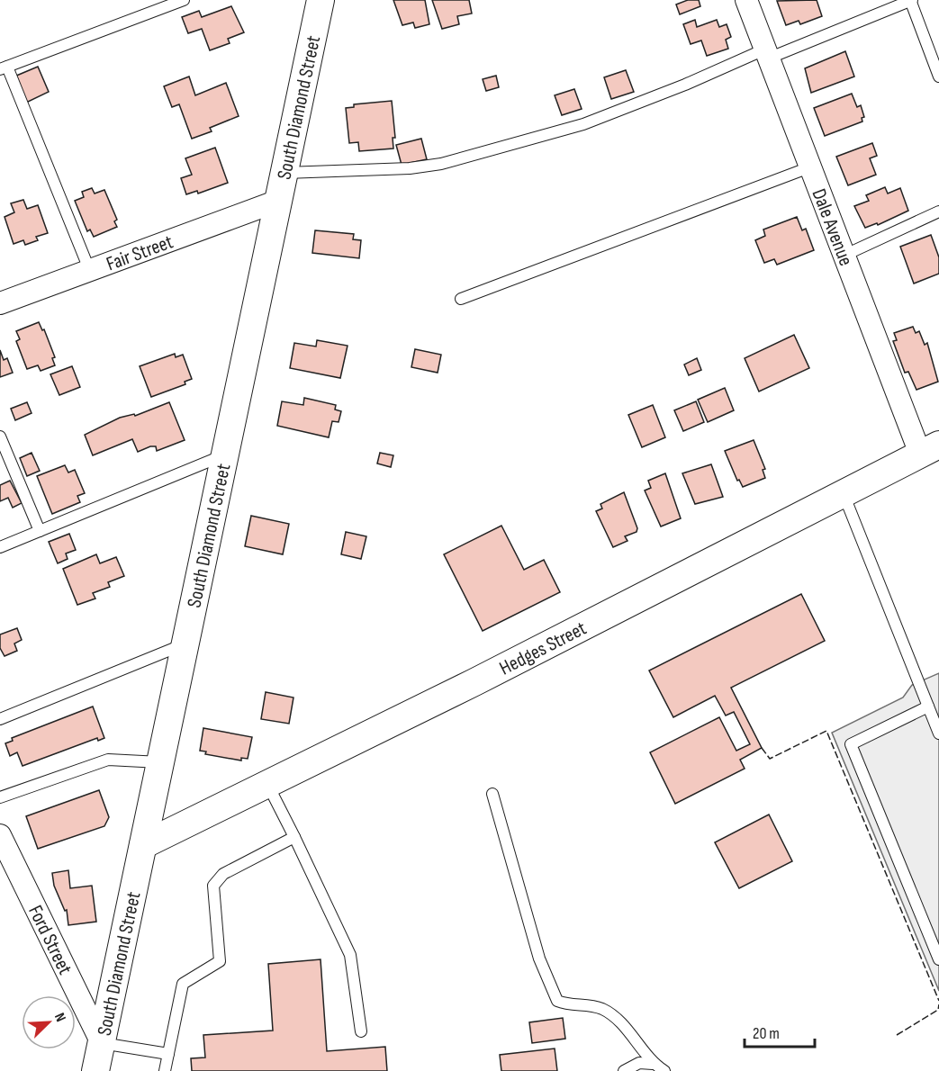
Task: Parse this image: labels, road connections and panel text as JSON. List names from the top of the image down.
{
  "streets": {
    "street": [
      "South Diamond Street",
      "Dale Avenue",
      "Fair Street",
      "Hedges Street",
      "Ford Street"
    ]
  },
  "crossings": [
    ["South Diamond Street", "Fair Street"],
    ["South Diamond Street", "Hedges Street"],
    ["South Diamond Street", "Ford Street"],
    ["Dale Avenue", "Hedges Street"]
  ],
  "scale_bar": "20 m",
  "north": "top right"
}
